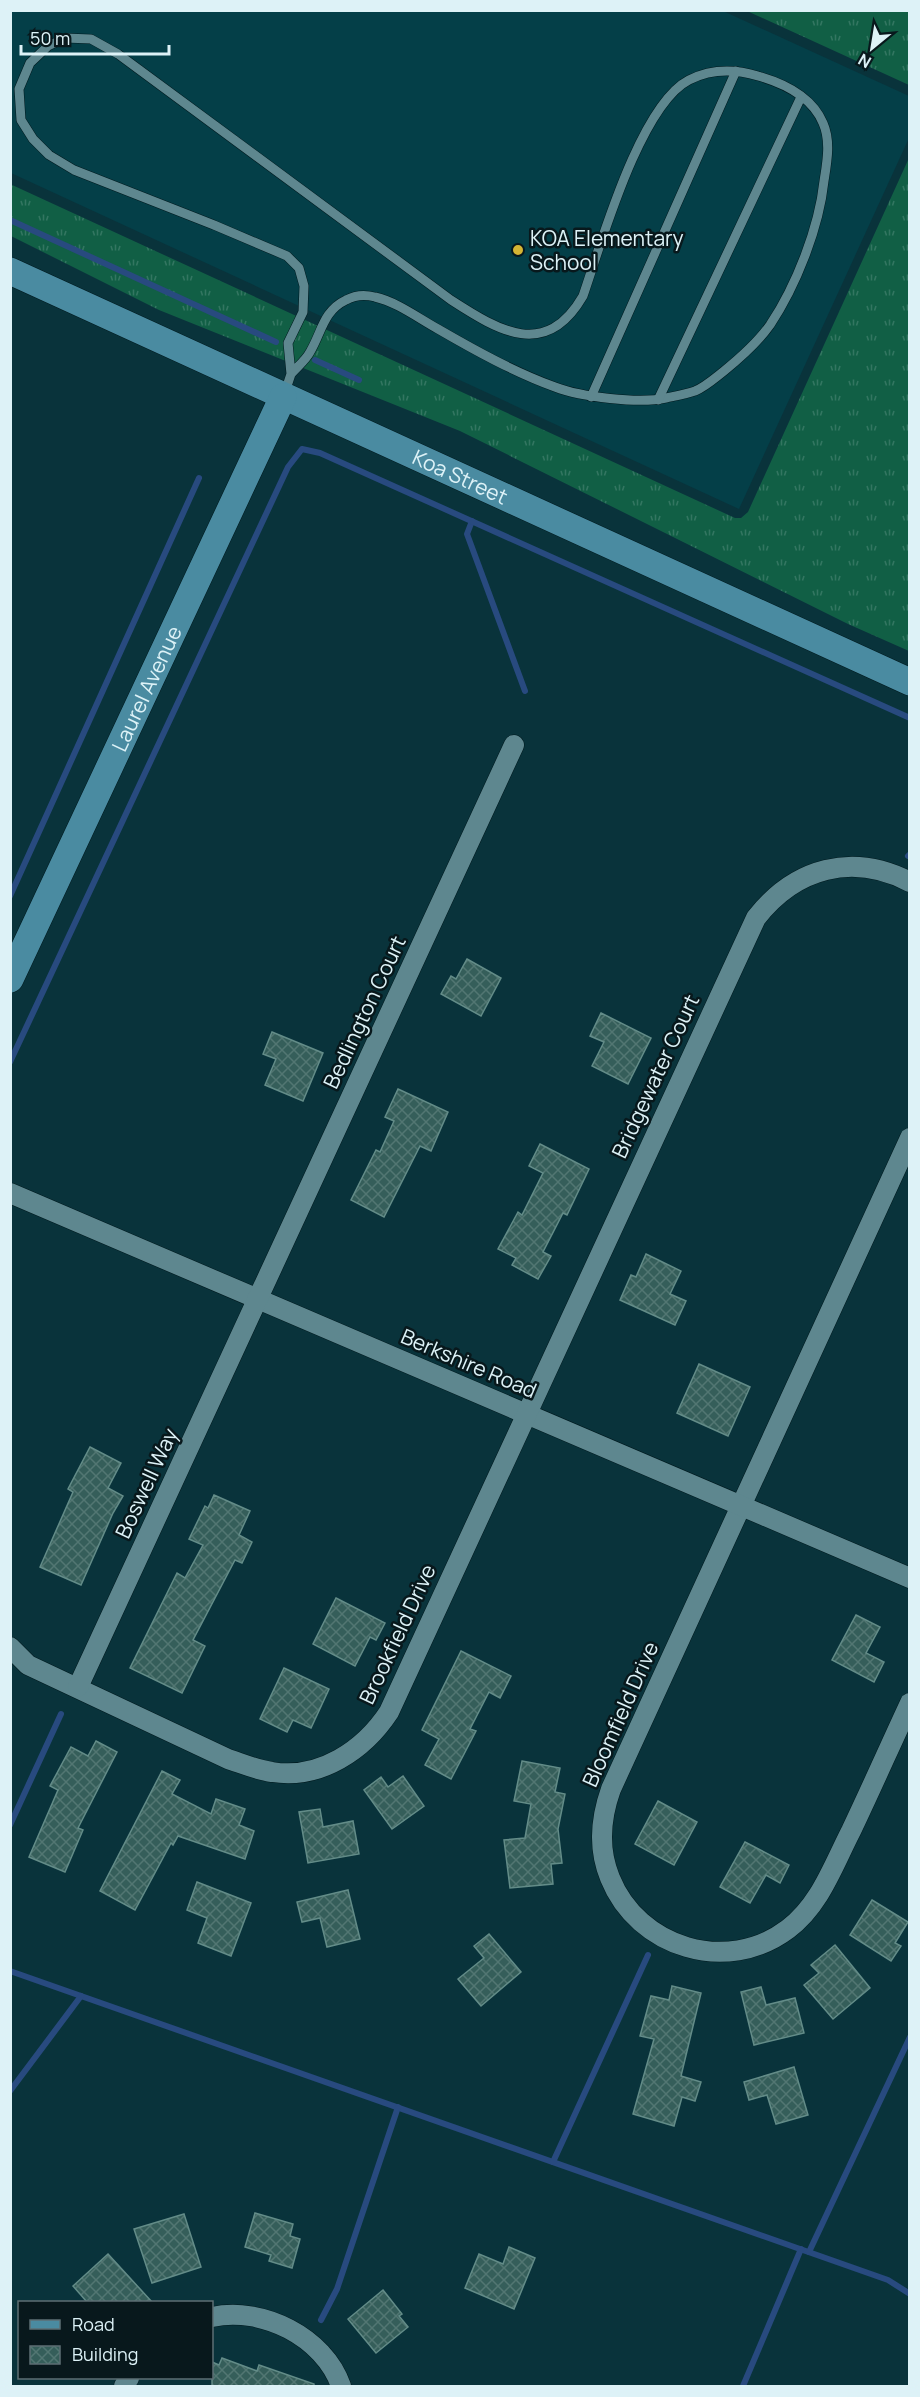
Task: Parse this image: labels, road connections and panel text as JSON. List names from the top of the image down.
{
  "streets": {
    "main road": ["Koa Street", "Laurel Avenue"],
    "street": [
      "Bedlington Court",
      "Bridgewater Court",
      "Berkshire Road",
      "Boswell Way",
      "Brookfield Drive",
      "Bloomfield Drive"
    ]
  },
  "crossings": [
    ["Koa Street", "Laurel Avenue"],
    ["Bedlington Court", "Berkshire Road"],
    ["Bedlington Court", "Boswell Way"],
    ["Bridgewater Court", "Berkshire Road"],
    ["Bridgewater Court", "Brookfield Drive"],
    ["Berkshire Road", "Boswell Way"],
    ["Berkshire Road", "Brookfield Drive"],
    ["Berkshire Road", "Bloomfield Drive"],
    ["Boswell Way", "Brookfield Drive"]
  ],
  "places": ["KOA Elementary School"],
  "legend": ["Road", "Building"],
  "scale_bar": "50 m",
  "north": "bottom left"
}
